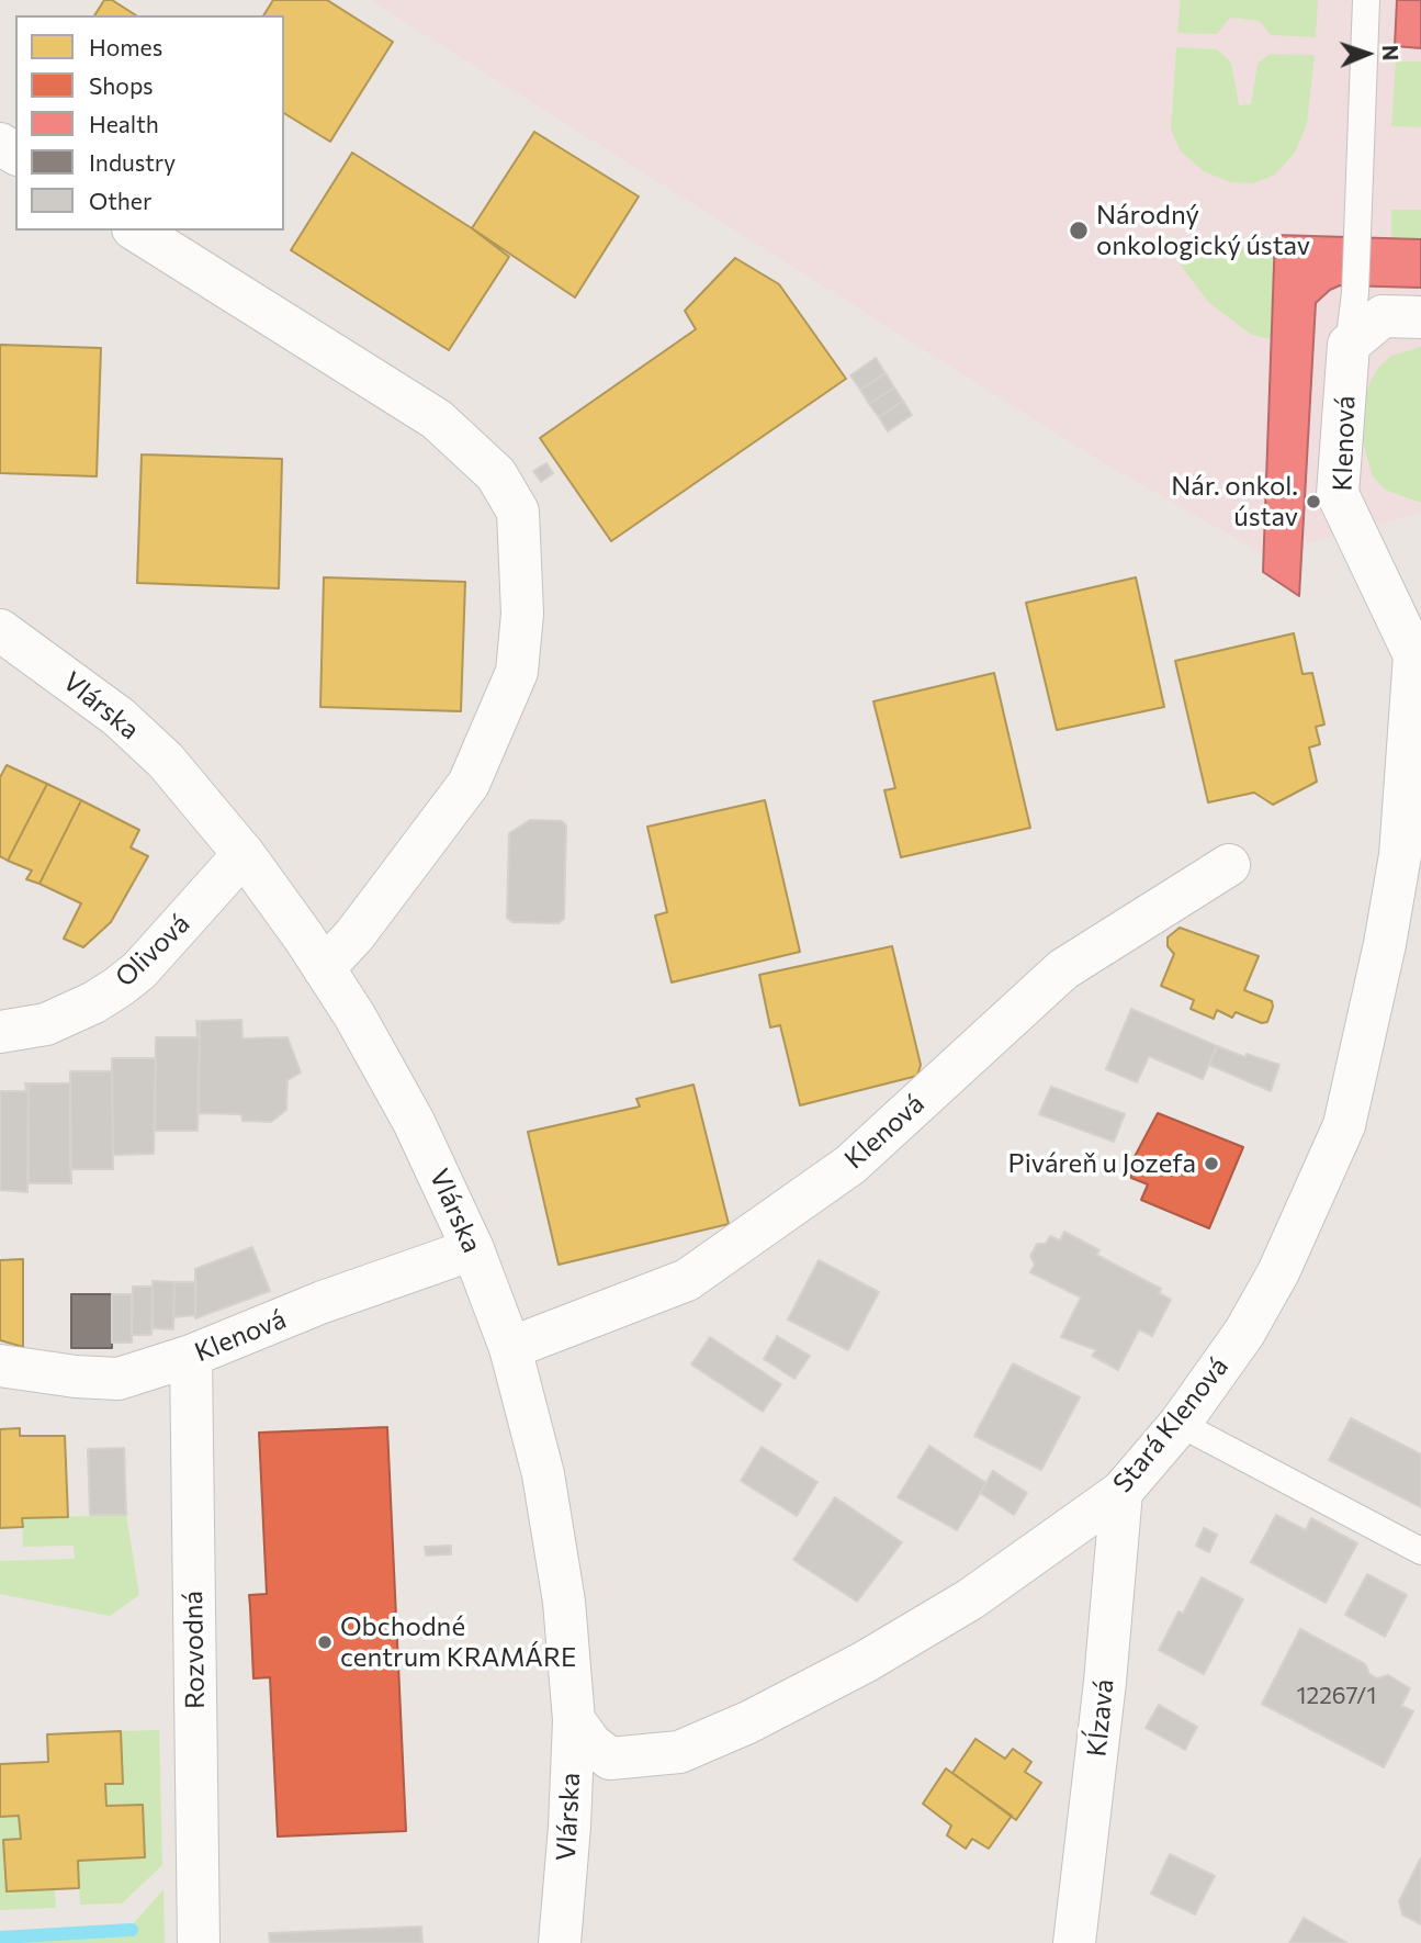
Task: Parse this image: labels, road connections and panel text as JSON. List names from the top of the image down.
{
  "streets": {
    "street": [
      "Klenová",
      "Vlárska",
      "Olivová",
      "Stará Klenová",
      "Rozvodná",
      "Kĺzavá"
    ]
  },
  "crossings": [
    ["Klenová", "Vlárska"],
    ["Klenová", "Stará Klenová"],
    ["Klenová", "Rozvodná"],
    ["Vlárska", "Olivová"],
    ["Vlárska", "Stará Klenová"],
    ["Stará Klenová", "Kĺzavá"]
  ],
  "places": [
    "Národný onkologický ústav",
    "Nár. onkol. ústav",
    "Piváreň u Jozefa",
    "Obchodné centrum KRAMÁRE"
  ],
  "house_numbers": ["12267/1"],
  "legend": [
    "Homes",
    "Shops",
    "Health",
    "Industry",
    "Other"
  ],
  "north": "right"
}
